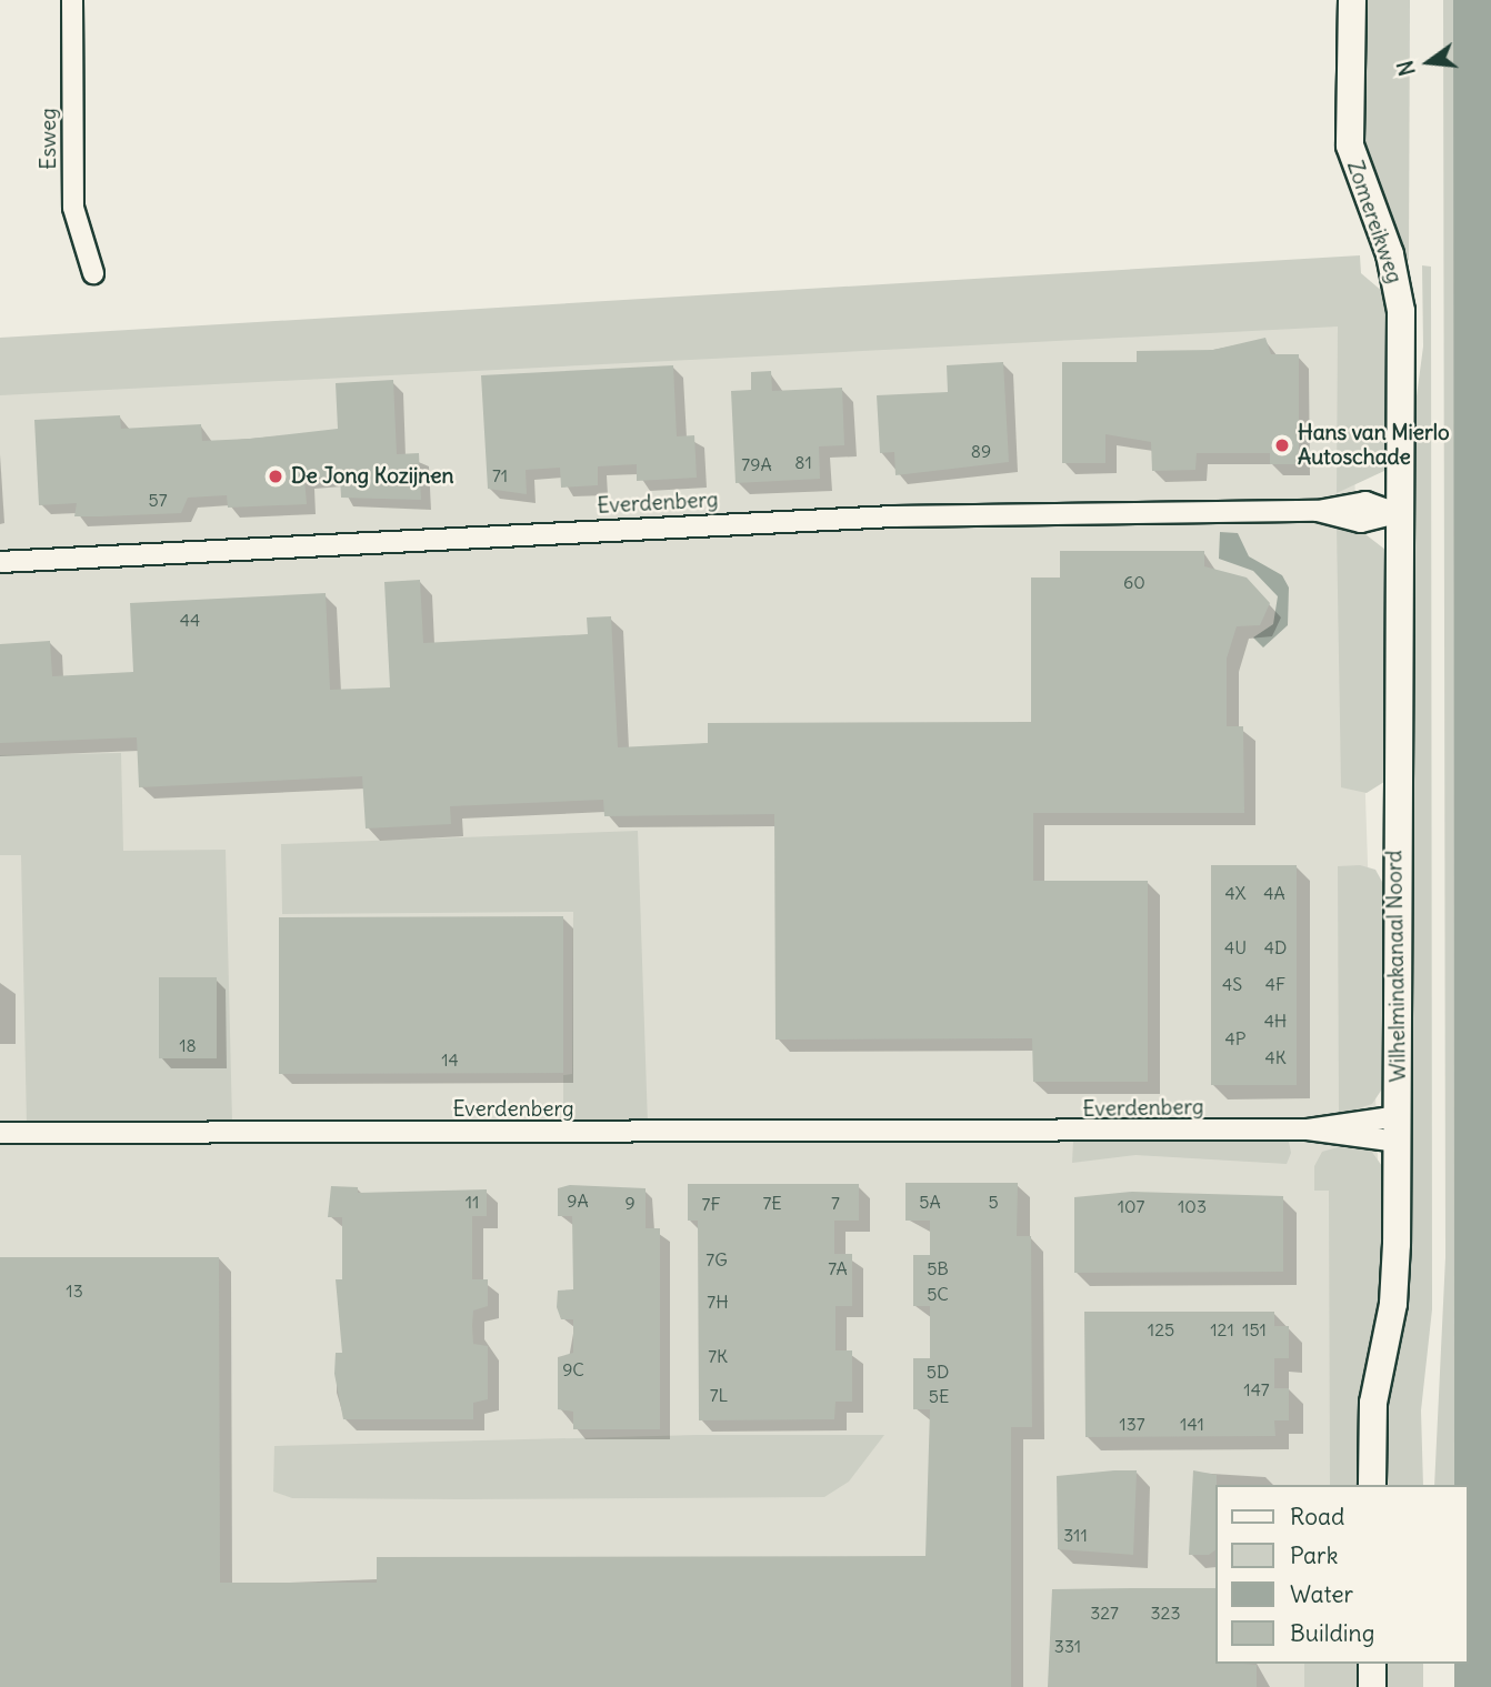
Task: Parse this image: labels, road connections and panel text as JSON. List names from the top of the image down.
{
  "streets": {
    "street": [
      "Esweg",
      "Zomereikweg",
      "Everdenberg",
      "Wilhelminakanaal Noord"
    ]
  },
  "crossings": [
    ["Zomereikweg", "Wilhelminakanaal Noord"],
    ["Everdenberg", "Wilhelminakanaal Noord"]
  ],
  "places": ["Hans van Mierlo Autoschade", "De Jong Kozijnen"],
  "house_numbers": [
    "89",
    "81",
    "79A",
    "71",
    "57",
    "60",
    "44",
    "4X",
    "4A",
    "4U",
    "4D",
    "4S",
    "4F",
    "4H",
    "4P",
    "18",
    "4K",
    "14",
    "9A",
    "11",
    "5A",
    "5",
    "9",
    "7E",
    "7",
    "7F",
    "107",
    "103",
    "7G",
    "7A",
    "5B",
    "13",
    "5C",
    "7H",
    "125",
    "121",
    "151",
    "7K",
    "9C",
    "5D",
    "147",
    "7L",
    "5E",
    "137",
    "141",
    "311",
    "327",
    "323",
    "331"
  ],
  "legend": [
    "Road",
    "Park",
    "Water",
    "Building"
  ],
  "north": "left"
}
